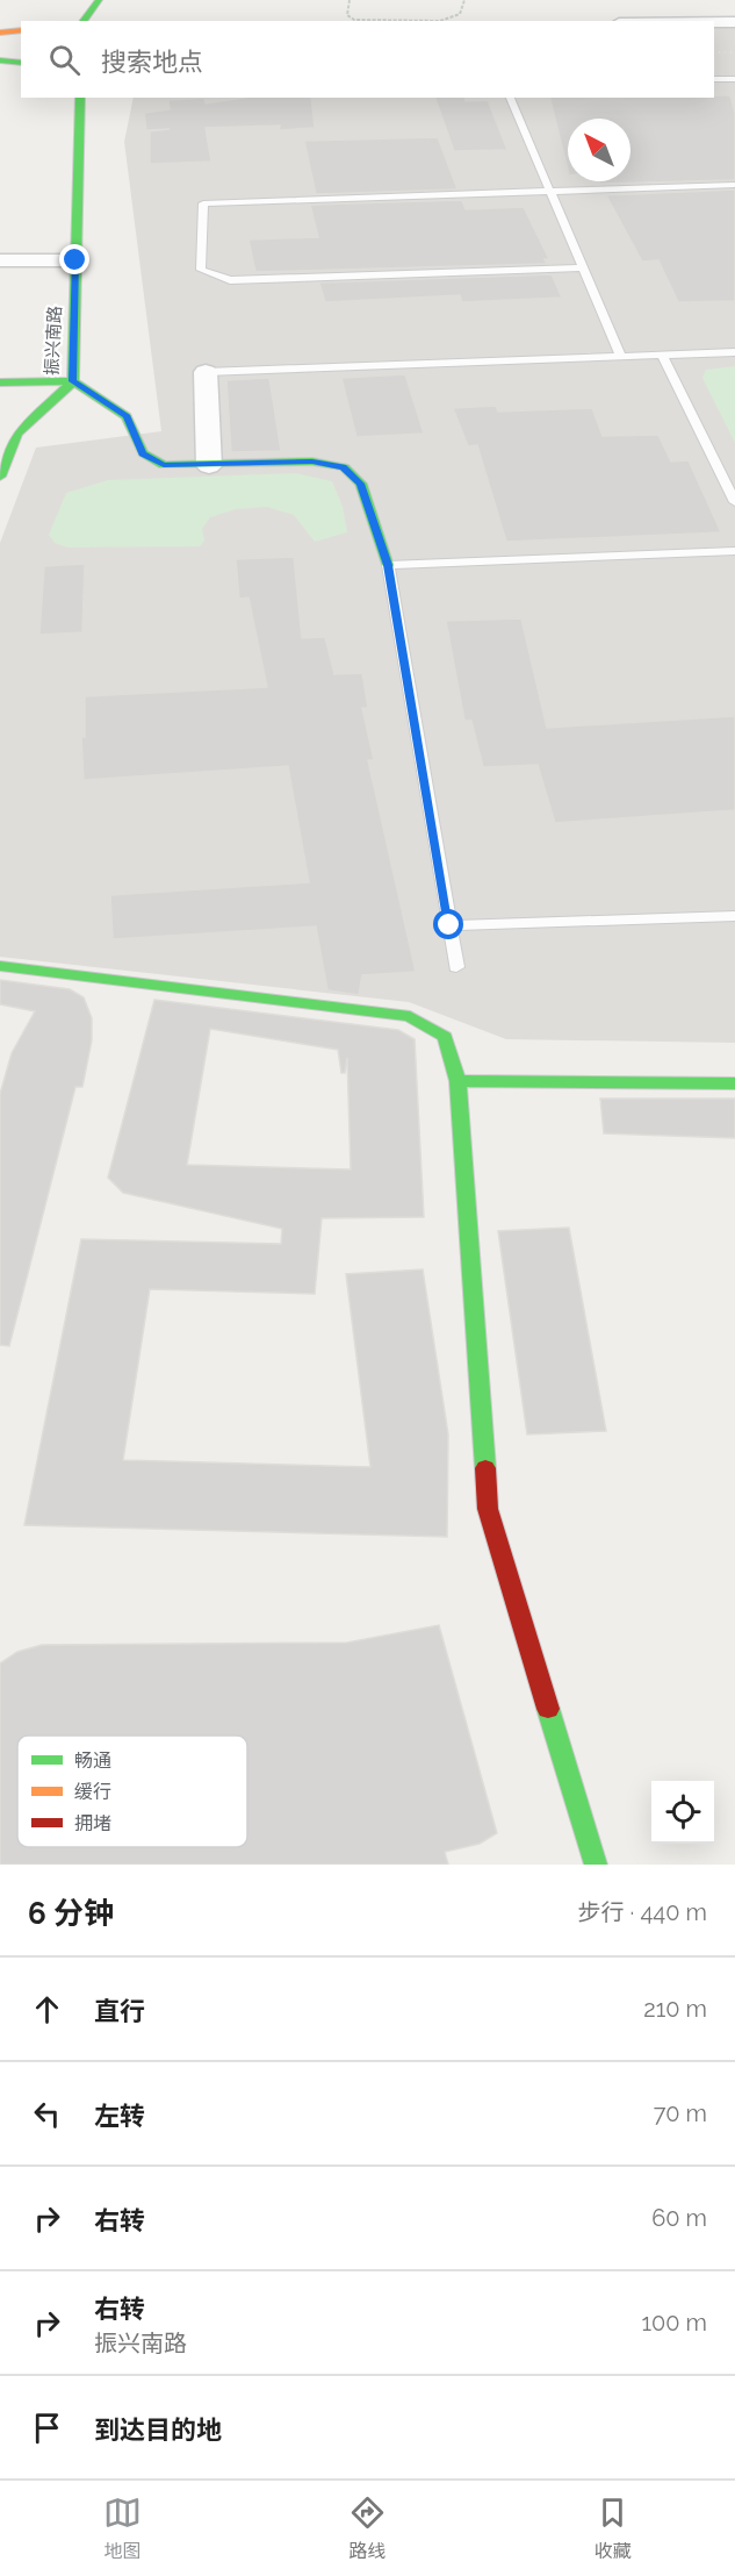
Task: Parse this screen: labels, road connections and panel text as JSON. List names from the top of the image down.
{
  "streets": {
    "street": ["振兴南路"]
  },
  "legend": ["畅通", "缓行", "拥堵"],
  "north": "top left",
  "page": {
    "search": "搜索地点",
    "heading": ["6 分钟", "步行 · 440 m"],
    "list": [
      ["直行", "210 m"],
      ["左转", "70 m"],
      ["右转", "60 m"],
      ["右转", "振兴南路", "100 m"],
      "到达目的地"
    ],
    "nav": ["地图", "路线", "收藏"]
  }
}
